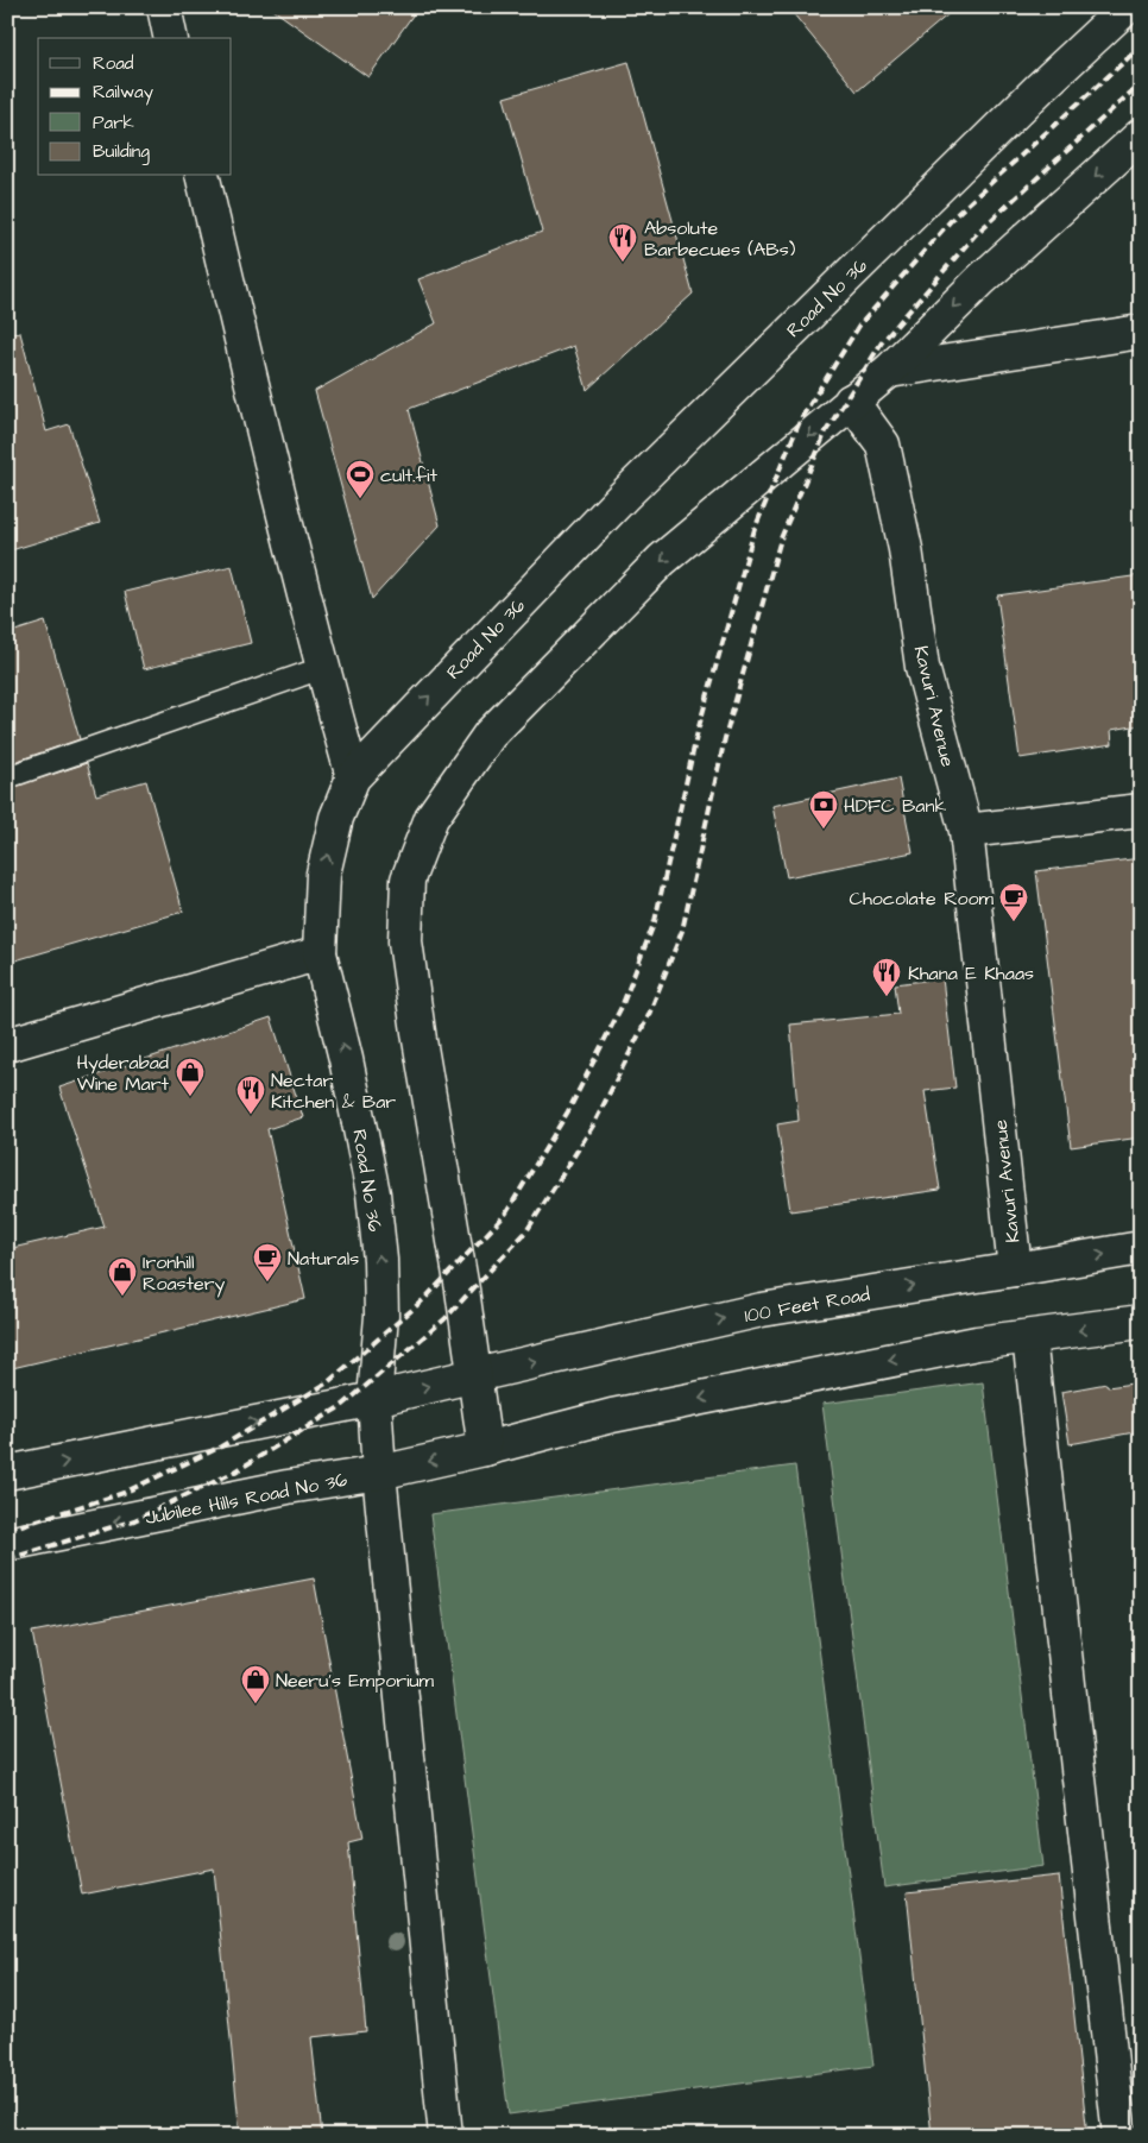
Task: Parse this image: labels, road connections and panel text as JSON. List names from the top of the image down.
{
  "streets": {
    "main road": [
      "Road No 36",
      "Kavuri Avenue",
      "100 Feet Road",
      "Jubilee Hills Road No 36"
    ]
  },
  "crossings": [
    ["Road No 36", "Jubilee Hills Road No 36"],
    ["Kavuri Avenue", "100 Feet Road"]
  ],
  "one_way": ["Road No 36"],
  "places": {
    "restaurant": ["Absolute Barbecues (ABs)", "Khana E Khaas", "Nectar Kitchen & Bar"],
    "sports": ["cult.fit"],
    "bank": ["HDFC Bank"],
    "cafe": ["Chocolate Room", "Naturals"],
    "shop": ["Hyderabad Wine Mart", "Ironhill Roastery", "Neeru’s Emporium"]
  },
  "legend": [
    "Road",
    "Railway",
    "Park",
    "Building"
  ]
}
